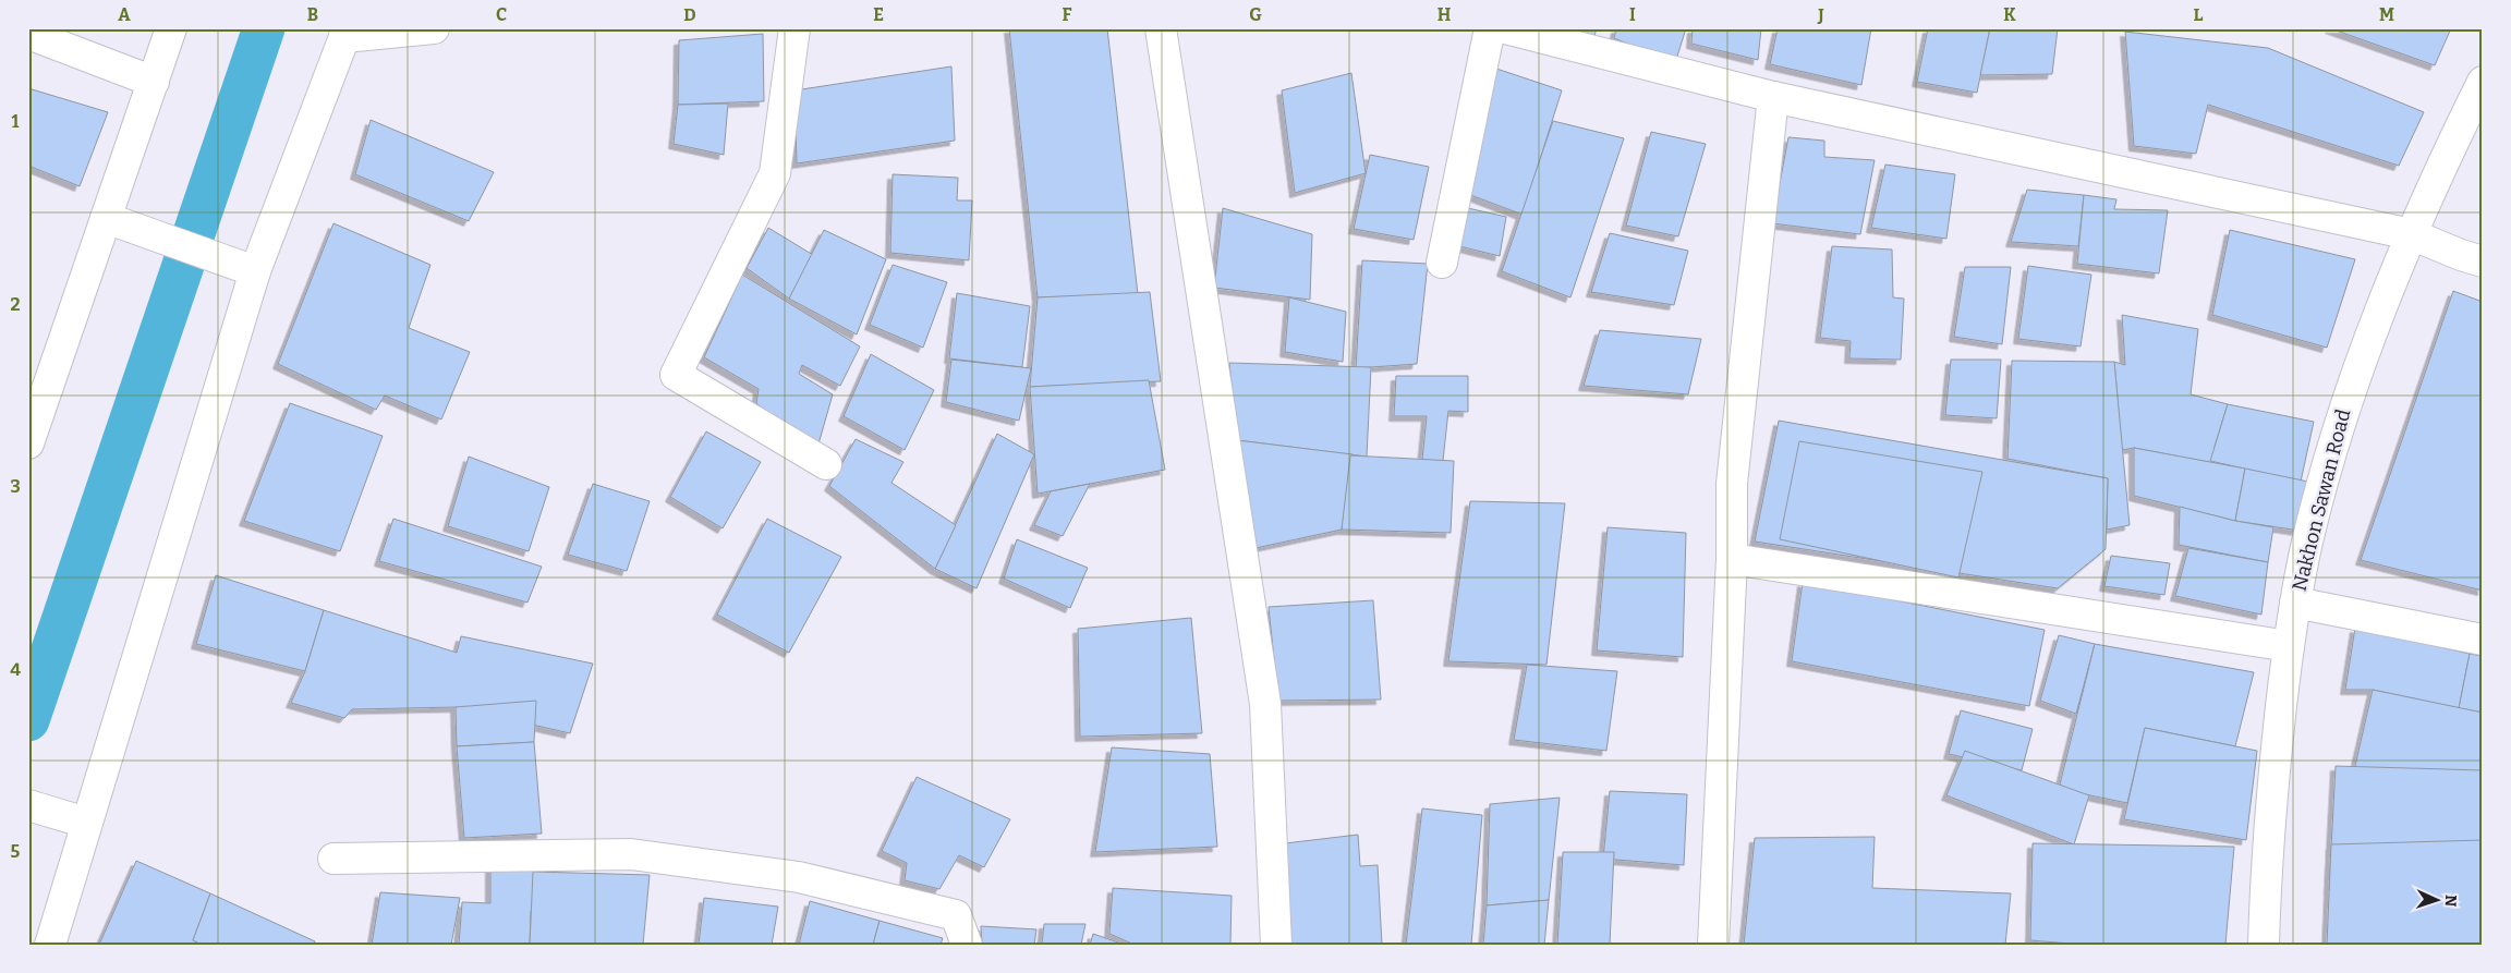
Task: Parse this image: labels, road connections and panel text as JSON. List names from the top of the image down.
{
  "streets": {
    "street": ["Nakhon Sawan Road"]
  },
  "north": "right",
  "grid": {
    "columns": [
      "A",
      "B",
      "C",
      "D",
      "E",
      "F",
      "G",
      "H",
      "I",
      "J",
      "K",
      "L",
      "M"
    ],
    "rows": [
      "1",
      "2",
      "3",
      "4",
      "5"
    ]
  }
}
